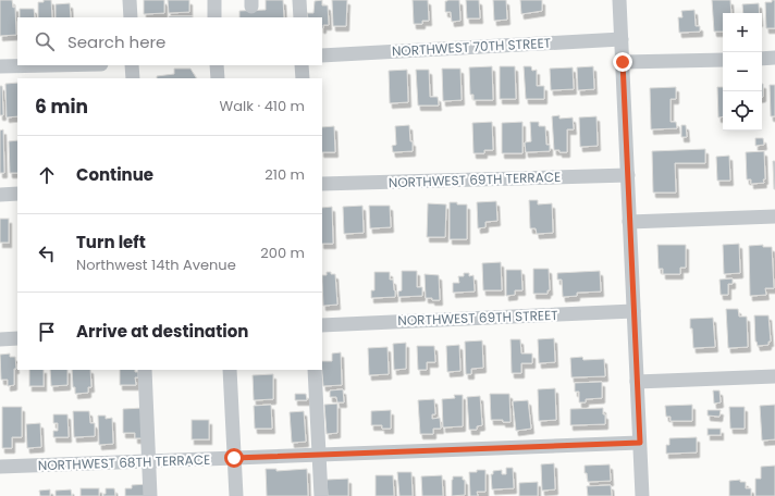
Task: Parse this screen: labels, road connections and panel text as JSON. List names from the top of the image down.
{
  "streets": {
    "street": [
      "NORTHWEST 70TH STREET",
      "NORTHWEST 69TH TERRACE",
      "NORTHWEST 69TH STREET",
      "NORTHWEST 68TH TERRACE"
    ]
  },
  "page": {
    "map_buttons": ["+", "−"],
    "search": "Search here",
    "heading": ["6 min", "Walk · 410 m"],
    "list": [
      ["Continue", "210 m"],
      ["Turn left", "Northwest 14th Avenue", "200 m"],
      "Arrive at destination"
    ]
  }
}
